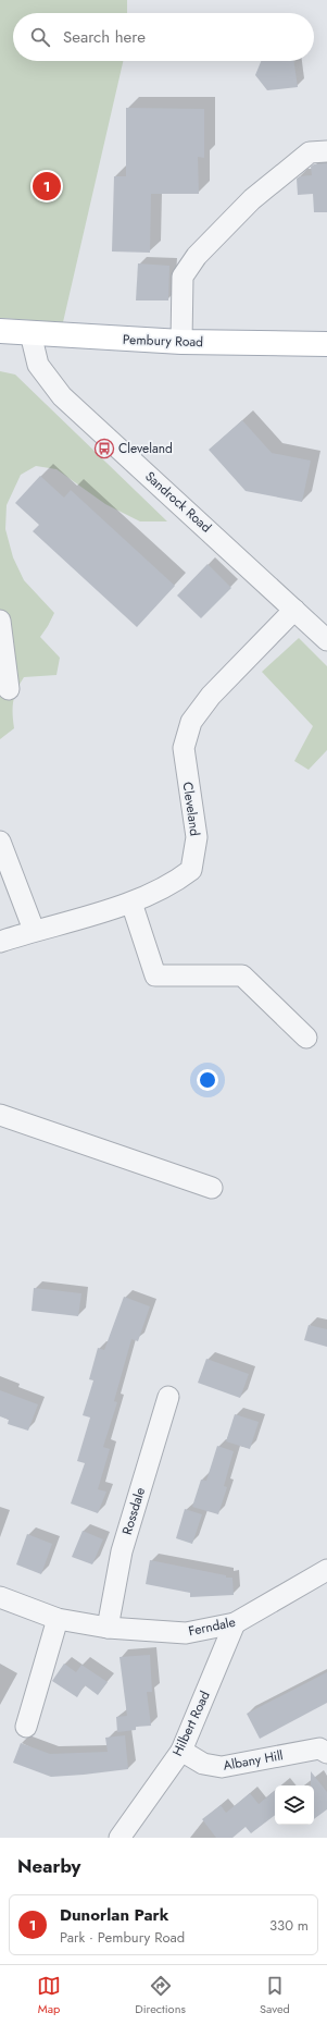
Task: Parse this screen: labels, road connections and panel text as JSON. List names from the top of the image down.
{
  "streets": {
    "main road": ["Pembury Road"],
    "street": [
      "Sandrock Road",
      "Cleveland",
      "Rossdale",
      "Ferndale",
      "Hilbert Road",
      "Albany Hill"
    ]
  },
  "crossings": [
    ["Pembury Road", "Sandrock Road"],
    ["Sandrock Road", "Cleveland"],
    ["Rossdale", "Ferndale"],
    ["Ferndale", "Hilbert Road"],
    ["Hilbert Road", "Albany Hill"]
  ],
  "places": {
    "bus stop": ["Cleveland"]
  },
  "page": {
    "search": "Search here",
    "pins": "1",
    "heading": "Nearby",
    "list": [
      {
        "mark": "1",
        "name": "Dunorlan Park",
        "note": "Park · Pembury Road",
        "value": "330 m"
      }
    ],
    "nav": ["Map", "Directions", "Saved"]
  }
}
